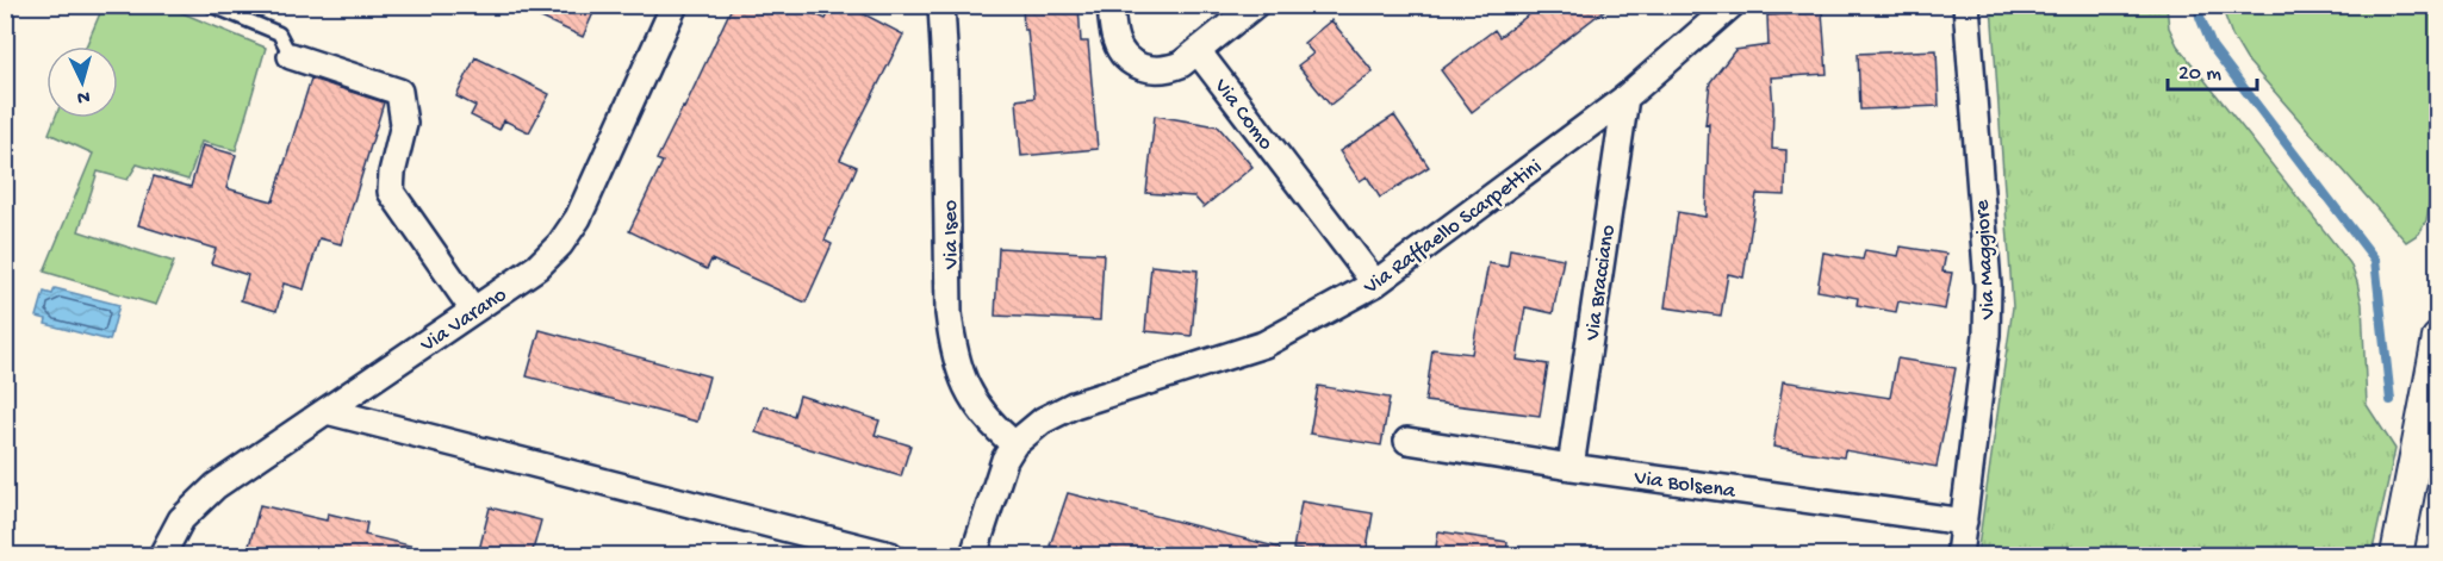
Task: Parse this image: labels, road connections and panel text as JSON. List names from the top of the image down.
{
  "streets": {
    "street": [
      "Via Como",
      "Via Raffaello Scarpettini",
      "Via Iseo",
      "Via Maggiore",
      "Via Bracciano",
      "Via Varano",
      "Via Bolsena"
    ]
  },
  "crossings": [
    ["Via Como", "Via Raffaello Scarpettini"],
    ["Via Raffaello Scarpettini", "Via Iseo"],
    ["Via Raffaello Scarpettini", "Via Bracciano"],
    ["Via Maggiore", "Via Bolsena"],
    ["Via Bracciano", "Via Bolsena"]
  ],
  "scale_bar": "20 m",
  "north": "bottom"
}
